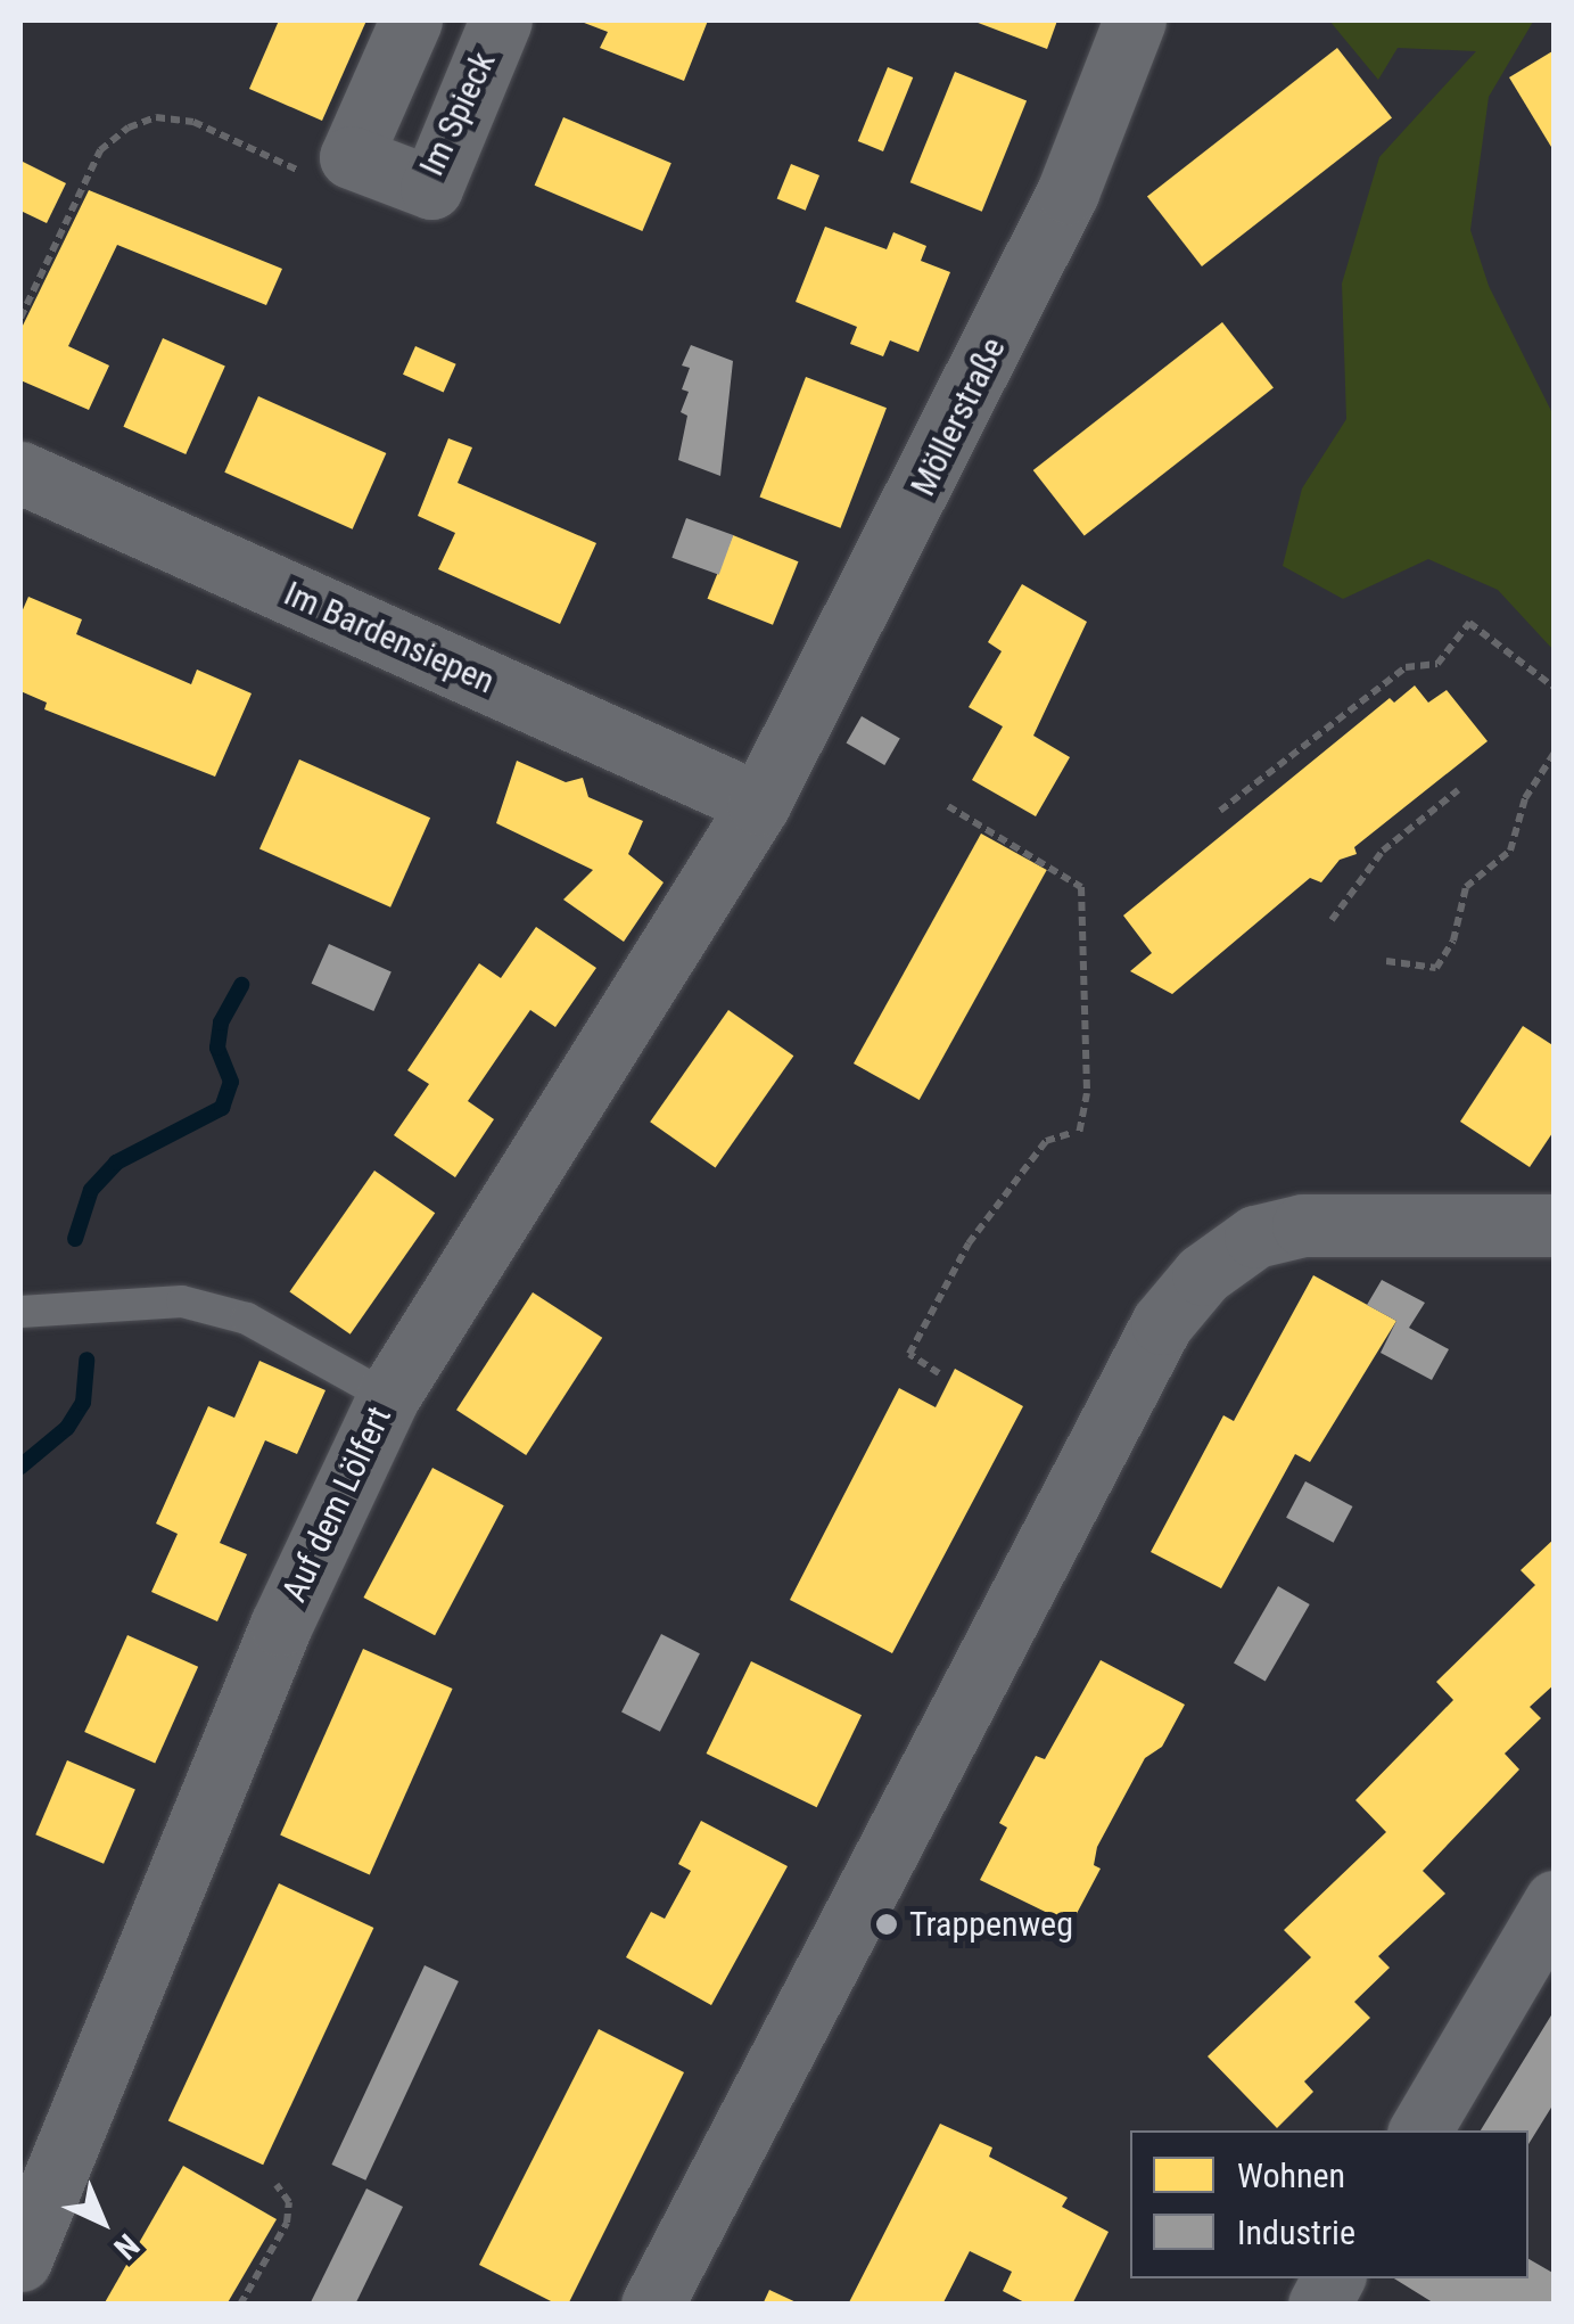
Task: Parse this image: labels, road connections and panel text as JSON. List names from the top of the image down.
{
  "streets": {
    "street": [
      "Im Spieck",
      "Möllerstraße",
      "Im Bardensiepen",
      "Auf dem Lölfert"
    ]
  },
  "crossings": [
    ["Möllerstraße", "Im Bardensiepen"],
    ["Möllerstraße", "Auf dem Lölfert"],
    ["Im Bardensiepen", "Auf dem Lölfert"]
  ],
  "places": ["Trappenweg"],
  "legend": ["Wohnen", "Industrie"],
  "north": "bottom right"
}
